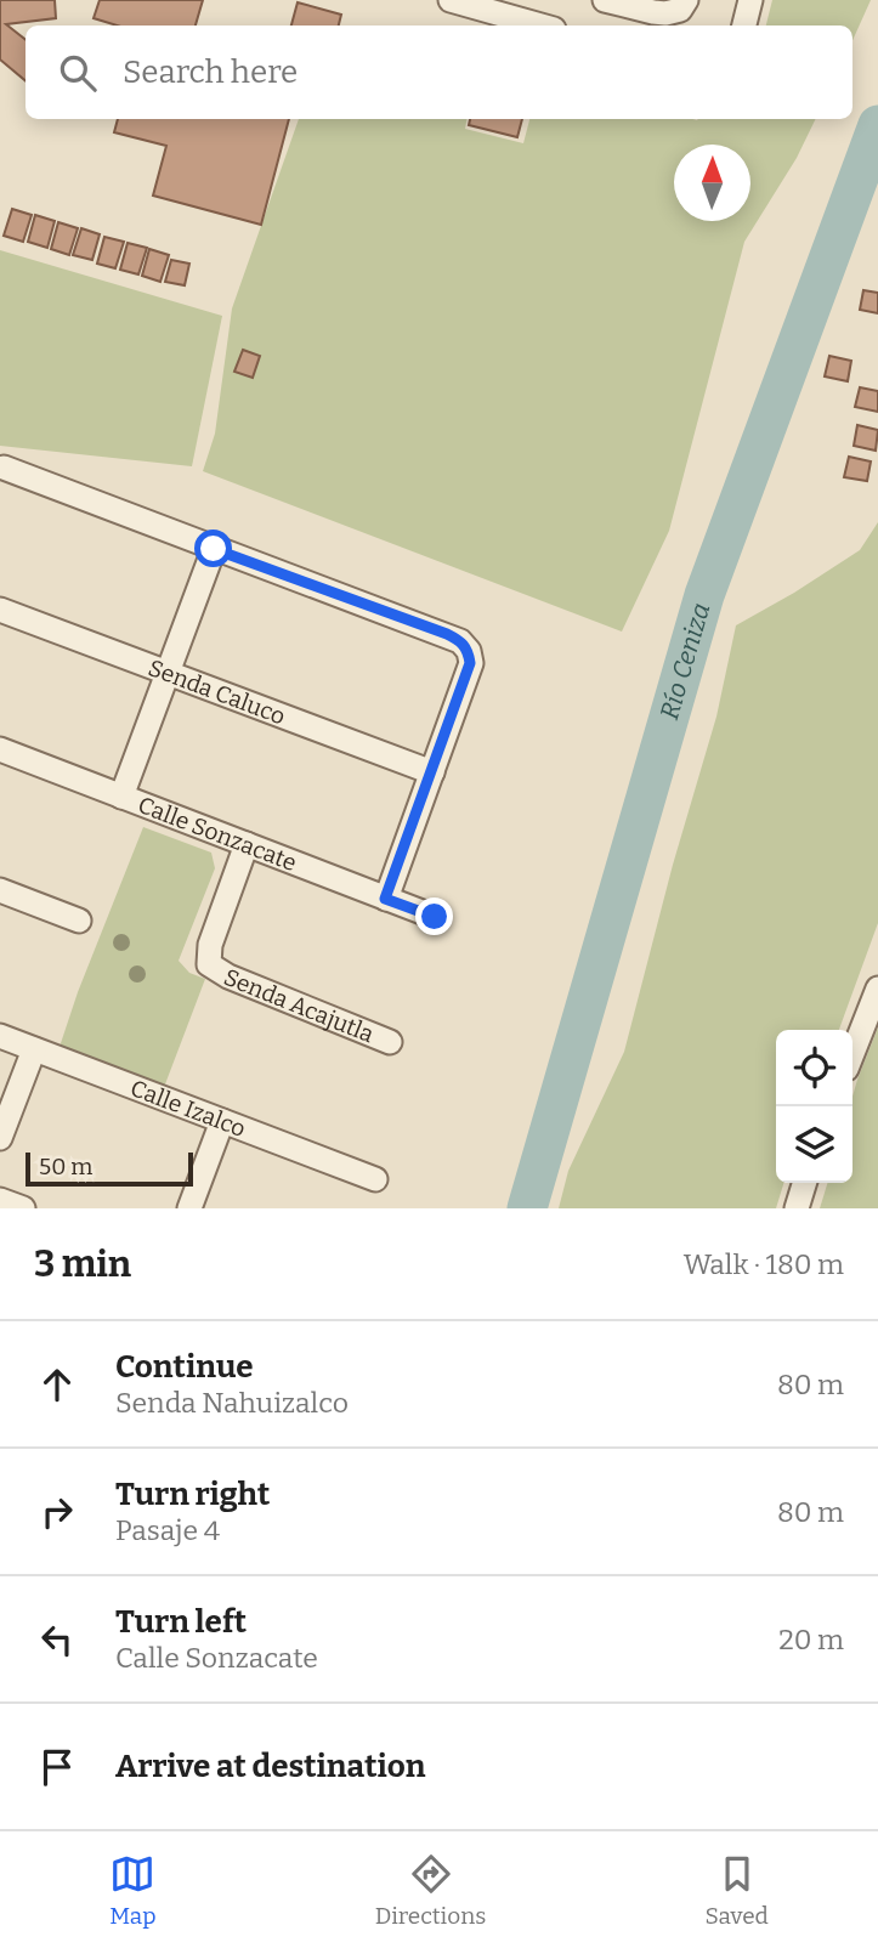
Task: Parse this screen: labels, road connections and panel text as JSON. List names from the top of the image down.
{
  "streets": {
    "street": [
      "Senda Caluco",
      "Calle Sonzacate",
      "Senda Acajutla",
      "Calle Izalco"
    ]
  },
  "crossings": [
    ["Calle Sonzacate", "Senda Acajutla"]
  ],
  "water": ["Río Ceniza"],
  "scale_bar": "50 m",
  "north": "top",
  "page": {
    "search": "Search here",
    "scale": "50 m",
    "heading": ["3 min", "Walk · 180 m"],
    "list": [
      ["Continue", "Senda Nahuizalco", "80 m"],
      ["Turn right", "Pasaje 4", "80 m"],
      ["Turn left", "Calle Sonzacate", "20 m"],
      "Arrive at destination"
    ],
    "nav": ["Map", "Directions", "Saved"]
  }
}
